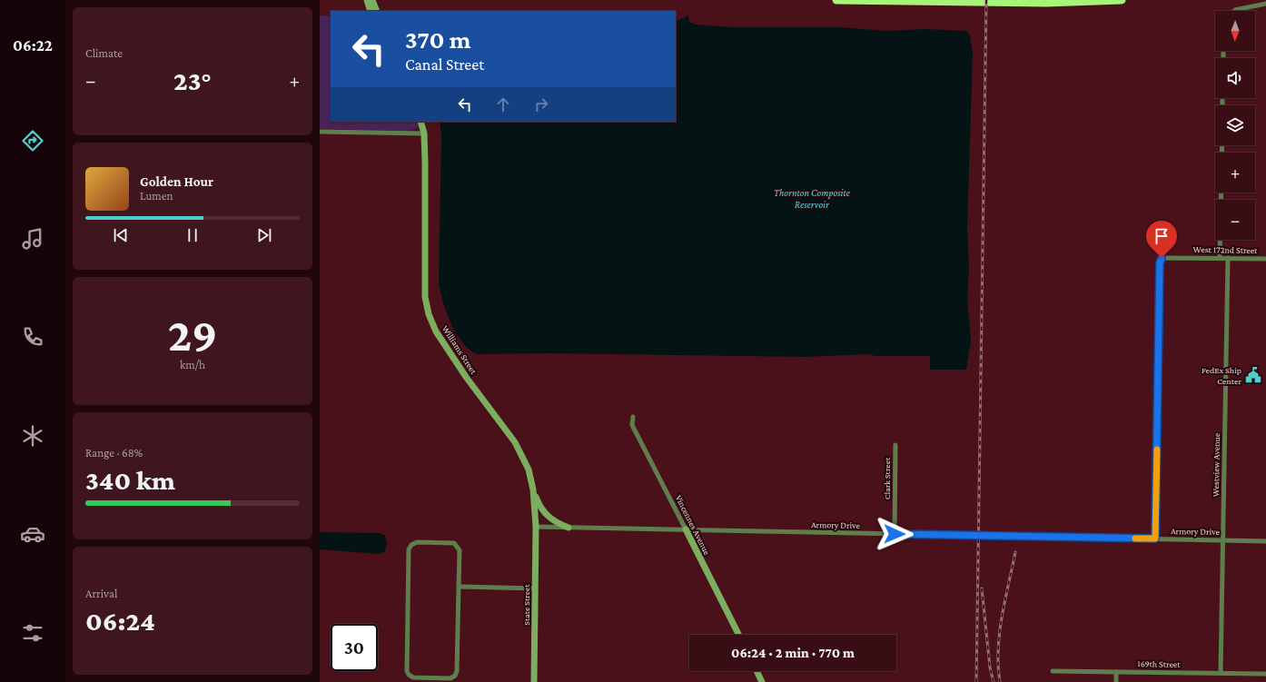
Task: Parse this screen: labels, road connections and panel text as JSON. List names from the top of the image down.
{
  "streets": {
    "street": [
      "West 172nd Street",
      "Williams Street",
      "Westview Avenue",
      "Clark Street",
      "Vincennes Avenue",
      "Armory Drive",
      "State Street",
      "169th Street"
    ]
  },
  "crossings": [
    ["West 172nd Street", "Westview Avenue"],
    ["West 172nd Street", "Armory Drive"],
    ["Williams Street", "Armory Drive"],
    ["Williams Street", "State Street"],
    ["Westview Avenue", "Armory Drive"],
    ["Westview Avenue", "169th Street"],
    ["Clark Street", "Armory Drive"],
    ["Vincennes Avenue", "Armory Drive"],
    ["Armory Drive", "State Street"]
  ],
  "water": ["Thornton Composite Reservoir"],
  "places": {
    "public building": ["FedEx Ship Center"]
  },
  "north": "bottom",
  "page": {
    "tabs": "06:22",
    "tile": [
      "Climate",
      ["29", "km/h"],
      ["Range · 68%", "340 km"],
      ["Arrival", "06:24"]
    ],
    "map_buttons": ["+", "−"],
    "turn": ["370 m", "Canal Street"],
    "heat": ["−", "23°", "+"],
    "song": ["Golden Hour", "Lumen"],
    "limit": "30",
    "trip": "06:24 · 2 min · 770 m"
  }
}
